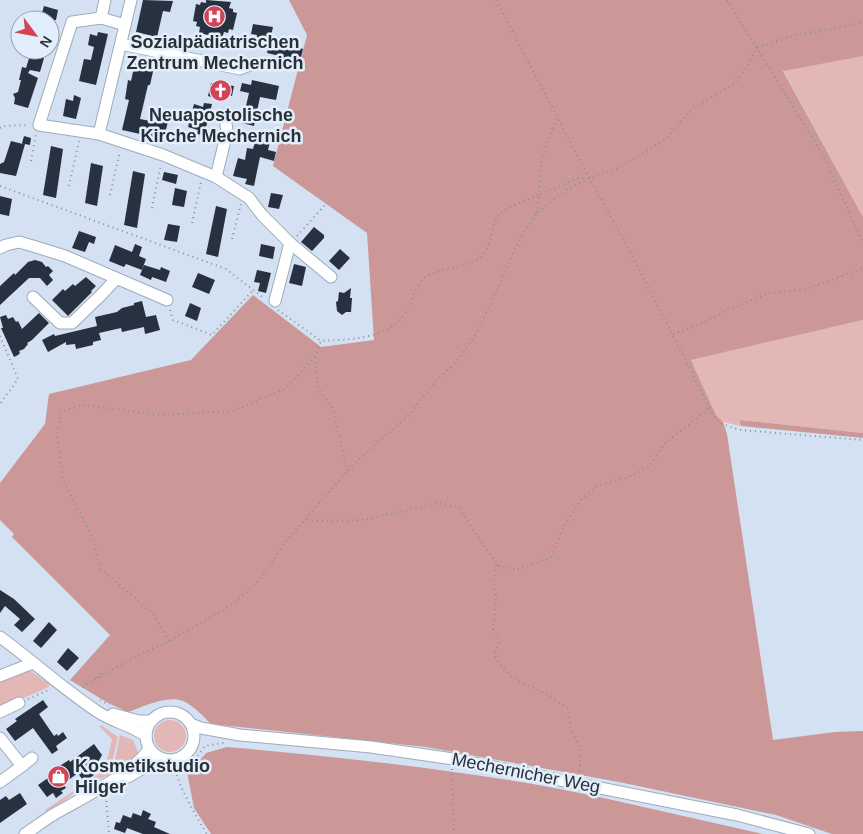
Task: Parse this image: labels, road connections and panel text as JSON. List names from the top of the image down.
{
  "streets": {
    "street": ["Mechernicher Weg"]
  },
  "places": {
    "hospital": ["Sozialpädiatrischen Zentrum Mechernich"],
    "church": ["Neuapostolische Kirche Mechernich"],
    "shop": ["Kosmetikstudio Hilger"]
  },
  "north": "bottom right"
}
